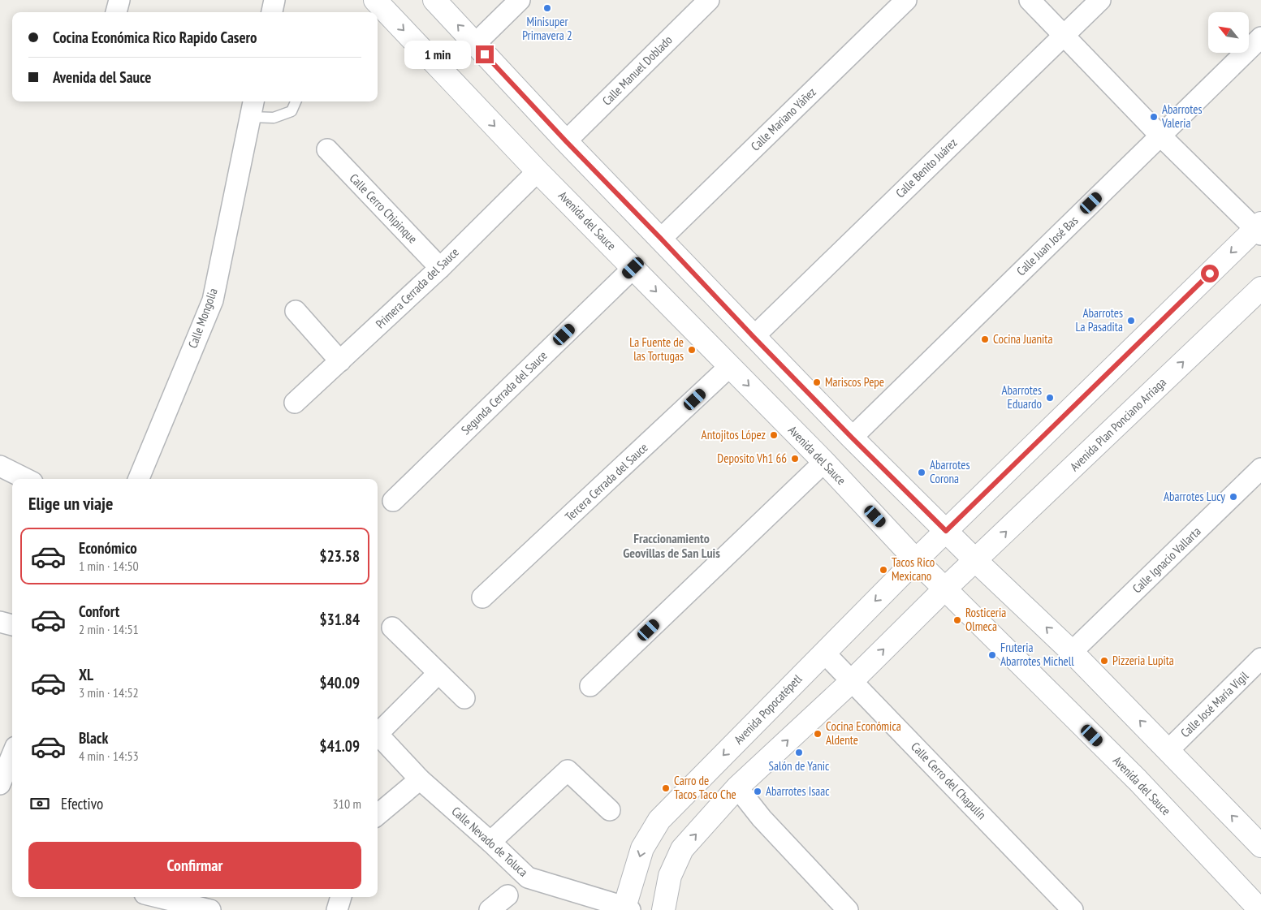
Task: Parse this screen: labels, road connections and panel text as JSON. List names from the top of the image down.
{
  "streets": {
    "main road": ["Avenida del Sauce", "Avenida Plan Ponciano Arriaga", "Avenida Popocatépetl"],
    "street": [
      "Calle Manuel Doblado",
      "Calle Mariano Yáñez",
      "Calle Benito Juárez",
      "Calle Cerro Chipinque",
      "Calle Juan José Bas",
      "Primera Cerrada del Sauce",
      "Calle Mongolia",
      "Segunda Cerrada del Sauce",
      "Tercera Cerrada del Sauce",
      "Calle Ignacio Vallarta",
      "Calle José María Vigil",
      "Calle Cerro del Chapulín",
      "Calle Nevado de Toluca"
    ]
  },
  "crossings": [
    ["Calle Cerro Chipinque", "Primera Cerrada del Sauce"],
    ["Avenida del Sauce", "Primera Cerrada del Sauce"],
    ["Avenida del Sauce", "Segunda Cerrada del Sauce"],
    ["Avenida del Sauce", "Tercera Cerrada del Sauce"],
    ["Avenida del Sauce", "Avenida Popocatépetl"],
    ["Avenida Popocatépetl", "Calle Cerro del Chapulín"],
    ["Avenida Popocatépetl", "Calle Nevado de Toluca"]
  ],
  "districts": ["Fraccionamiento Geovillas de San Luis"],
  "places": [
    "Minisuper Primavera 2",
    "Abarrotes Valeria",
    "Abarrotes La Pasadita",
    "Cocina Juanita",
    "La Fuente de las Tortugas",
    "Mariscos Pepe",
    "Abarrotes Eduardo",
    "Antojitos López",
    "Deposito Vh1 66",
    "Abarrotes Corona",
    "Abarrotes Lucy",
    "Tacos Rico Mexicano",
    "Rosticeria Olmeca",
    "Fruteria Abarrotes Michell",
    "Pizzeria Lupita",
    "Cocina Económica Aldente",
    "Salón de Yanic",
    "Carro de Tacos Taco Che",
    "Abarrotes Isaac"
  ],
  "north": "top left",
  "page": {
    "banner": ["Cocina Económica Rico Rapido Casero", "Avenida del Sauce"],
    "bubble": "1 min",
    "heading": "Elige un viaje",
    "list": [
      {
        "name": "Económico",
        "note": "1 min · 14:50",
        "value": "$23.58"
      },
      {
        "name": "Confort",
        "note": "2 min · 14:51",
        "value": "$31.84"
      },
      {
        "name": "XL",
        "note": "3 min · 14:52",
        "value": "$40.09"
      },
      {
        "name": "Black",
        "note": "4 min · 14:53",
        "value": "$41.09"
      }
    ],
    "pay": ["Efectivo", "310 m"],
    "buttons": "Confirmar"
  }
}
